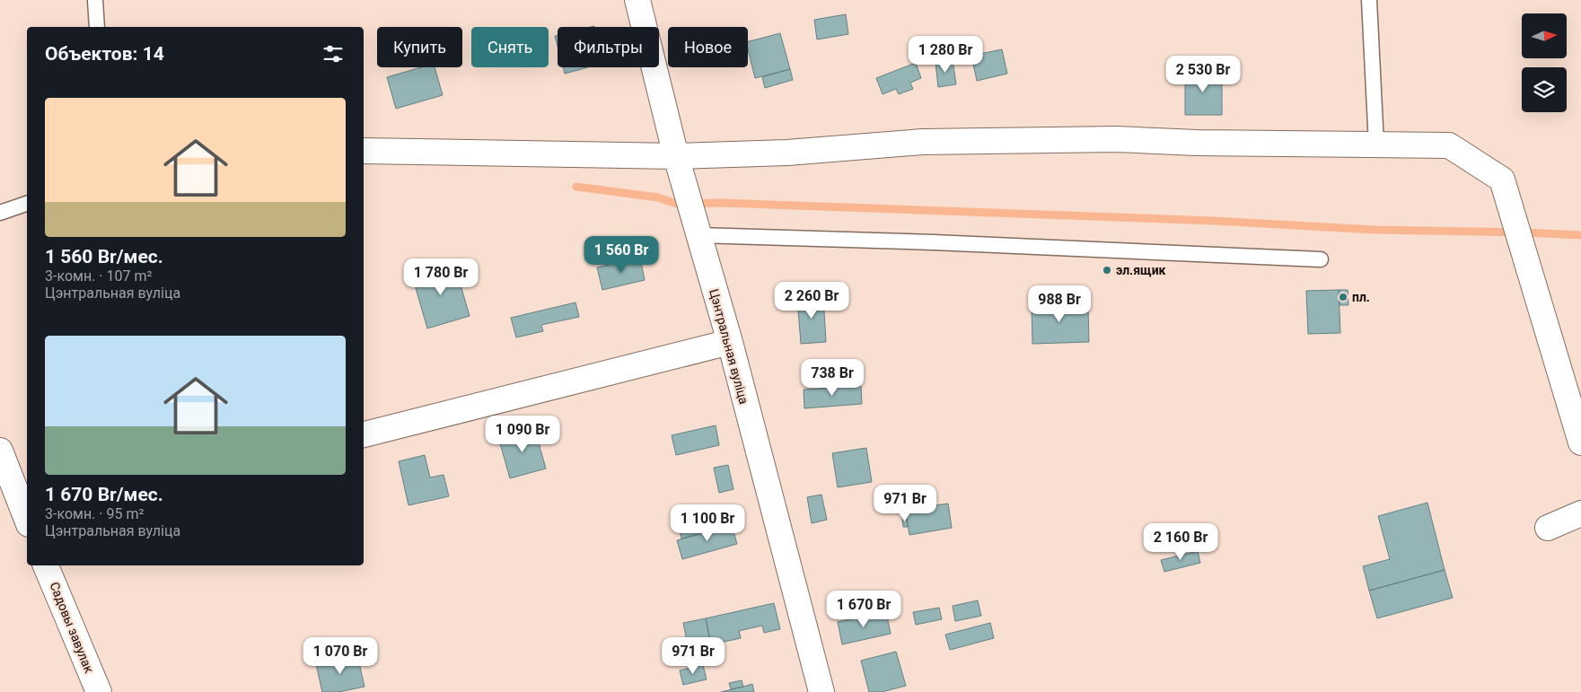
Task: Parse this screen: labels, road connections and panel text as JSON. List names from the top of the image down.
{
  "streets": {
    "street": ["Цэнтральная вуліца", "Садовы завулак"]
  },
  "places": ["эл.ящик", "пл."],
  "north": "right",
  "page": {
    "chip": [
      "Купить",
      "Снять",
      "Фильтры",
      "Новое"
    ],
    "heading": "Объектов: 14",
    "price": [
      "1 280 Br",
      "2 530 Br",
      "1 560 Br",
      "1 780 Br",
      "2 260 Br",
      "988 Br",
      "738 Br",
      "1 090 Br",
      "971 Br",
      "1 100 Br",
      "2 160 Br",
      "1 670 Br",
      "1 070 Br",
      "971 Br"
    ],
    "list": [
      {
        "name": "1 560 Br/мес.",
        "note": "3-комн. · 107 m² · Цэнтральная вуліца"
      },
      {
        "name": "1 670 Br/мес.",
        "note": "3-комн. · 95 m² · Цэнтральная вуліца"
      }
    ]
  }
}
